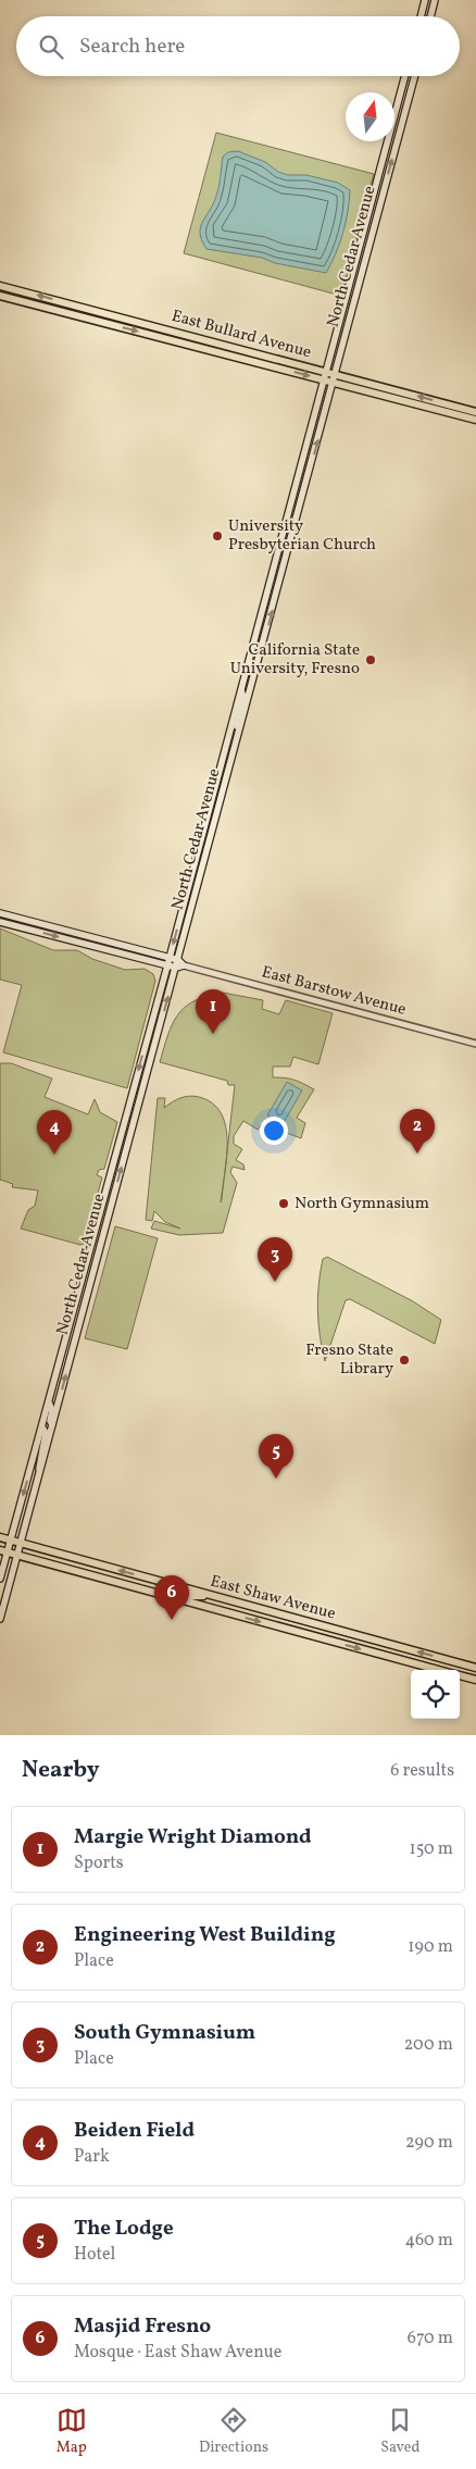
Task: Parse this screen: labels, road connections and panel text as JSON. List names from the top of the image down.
{
  "streets": {
    "main road": ["North Cedar Avenue", "East Bullard Avenue", "East Shaw Avenue"],
    "street": ["East Barstow Avenue"]
  },
  "crossings": [
    ["North Cedar Avenue", "East Bullard Avenue"],
    ["North Cedar Avenue", "East Shaw Avenue"]
  ],
  "places": [
    "University Presbyterian Church",
    "California State University, Fresno",
    "North Gymnasium",
    "Fresno State Library"
  ],
  "north": "top",
  "page": {
    "search": "Search here",
    "pins": [
      "1",
      "2",
      "4",
      "3",
      "5",
      "6"
    ],
    "heading": ["Nearby", "6 results"],
    "list": [
      {
        "mark": "1",
        "name": "Margie Wright Diamond",
        "note": "Sports",
        "value": "150 m"
      },
      {
        "mark": "2",
        "name": "Engineering West Building",
        "note": "Place",
        "value": "190 m"
      },
      {
        "mark": "3",
        "name": "South Gymnasium",
        "note": "Place",
        "value": "200 m"
      },
      {
        "mark": "4",
        "name": "Beiden Field",
        "note": "Park",
        "value": "290 m"
      },
      {
        "mark": "5",
        "name": "The Lodge",
        "note": "Hotel",
        "value": "460 m"
      },
      {
        "mark": "6",
        "name": "Masjid Fresno",
        "note": "Mosque · East Shaw Avenue",
        "value": "670 m"
      }
    ],
    "nav": ["Map", "Directions", "Saved"]
  }
}
